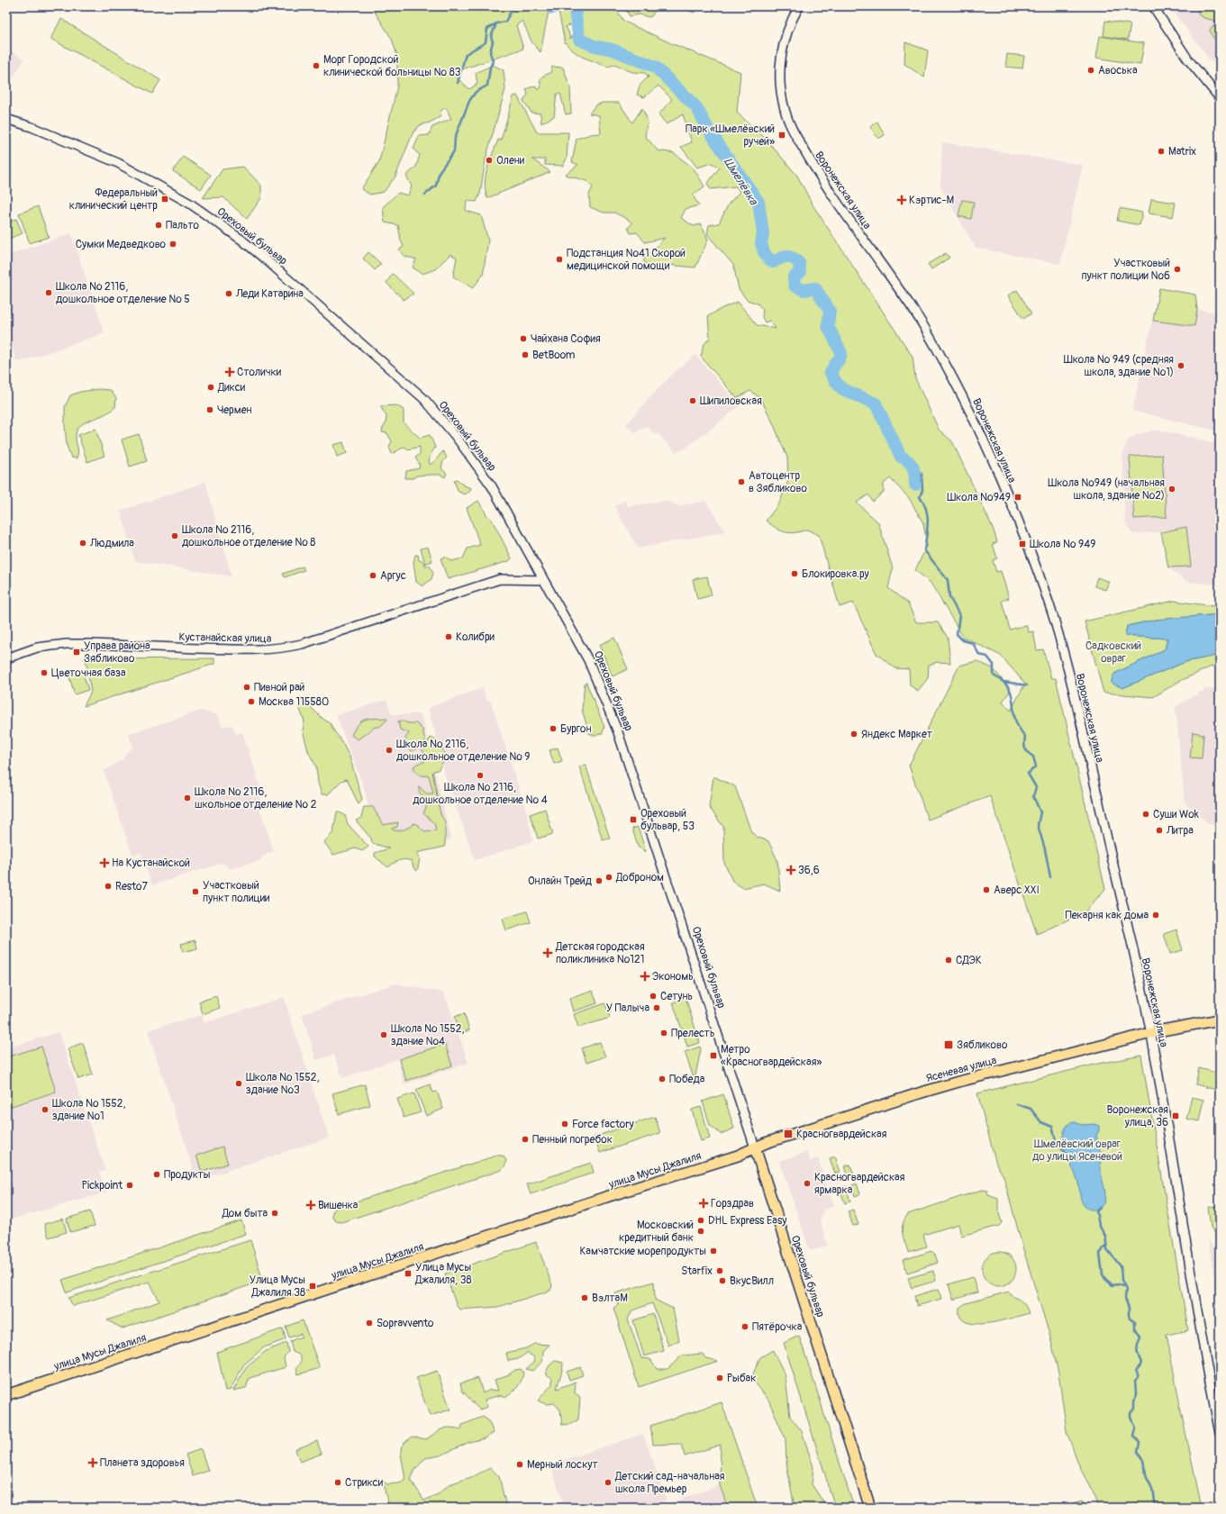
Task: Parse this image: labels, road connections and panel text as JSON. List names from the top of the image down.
{
  "streets": {
    "main road": ["Ореховый бульвар", "Ясеневая улица", "улица Мусы Джалиля"],
    "street": ["Воронежская улица", "Кустанайская улица"]
  },
  "crossings": [
    ["Воронежская улица", "Ясеневая улица"],
    ["Ореховый бульвар", "Кустанайская улица"],
    ["Ореховый бульвар", "Ясеневая улица"],
    ["Ореховый бульвар", "улица Мусы Джалиля"],
    ["Ясеневая улица", "улица Мусы Джалиля"]
  ],
  "water": ["Шмелёвка"],
  "parks": ["Садковский овраг", "Шмелёвский овраг до улицы Ясеневой"],
  "places": {
    "other": [
      "Морг Городской клинической больницы № 83",
      "Авоська",
      "Matrix",
      "Олени",
      "Пальто",
      "Сумки Медведково",
      "Подстанция №41 Скорой медицинской помощи",
      "Участковый пункт полиции №6",
      "Школа № 2116, дошкольное отделение № 5",
      "Леди Катарина",
      "Чайхана София",
      "BetBoom",
      "Школа № 949 (средняя школа, здание №1)",
      "Дикси",
      "Шипиловская",
      "Чермен",
      "Автоцентр в Зябликово",
      "Школа №949 (начальная школа, здание №2)",
      "Школа № 2116, дошкольное отделение № 8",
      "Людмила",
      "Блокировка.ру",
      "Аргус",
      "Колибри",
      "Цветочная база",
      "Пивной рай",
      "Москва 115580",
      "Бургон",
      "Яндекс Маркет",
      "Школа № 2116, дошкольное отделение № 9",
      "Школа № 2116, дошкольное отделение № 4",
      "Школа № 2116, школьное отделение № 2",
      "Суши Wok",
      "Литра",
      "Доброном",
      "Онлайн Трейд",
      "Resto7",
      "Аверс XXI",
      "Участковый пункт полиции",
      "Пекарня как дома",
      "СДЭК",
      "Сетунь",
      "У Палыча",
      "Прелесть",
      "Школа № 1552, здание №4",
      "Победа",
      "Школа № 1552, здание №3",
      "Школа № 1552, здание №1",
      "Force factory",
      "Пенный погребок",
      "Продукты",
      "Красногвардейская ярмарка",
      "Pickpoint",
      "Дом быта",
      "DHL Express Easy",
      "Московский кредитный банк",
      "Камчатские морепродукты",
      "Starfix",
      "ВкусВилл",
      "ВэлтаМ",
      "Sopravvento",
      "Пятёрочка",
      "Рыбак",
      "Мерный лоскут",
      "Стрикси",
      "Детский сад-начальная школа Премьер"
    ],
    "transit": [
      "Парк «Шмелёвский ручей»",
      "Федеральный клинический центр",
      "Школа №949",
      "Школа № 949",
      "Управа района Зябликово",
      "Ореховый бульвар, 53",
      "Зябликово",
      "Метро «Красногвардейская»",
      "Воронежская улица, 36",
      "Красногвардейская",
      "Улица Мусы Джалиля, 38",
      "Улица Мусы Джалиля 38"
    ],
    "health": [
      "Кэртис-М",
      "Столички",
      "На Кустанайской",
      "36,6",
      "Детская городская поликлиника №121",
      "Экономь",
      "Горздрав",
      "Вишенка",
      "Планета здоровья"
    ]
  }
}
